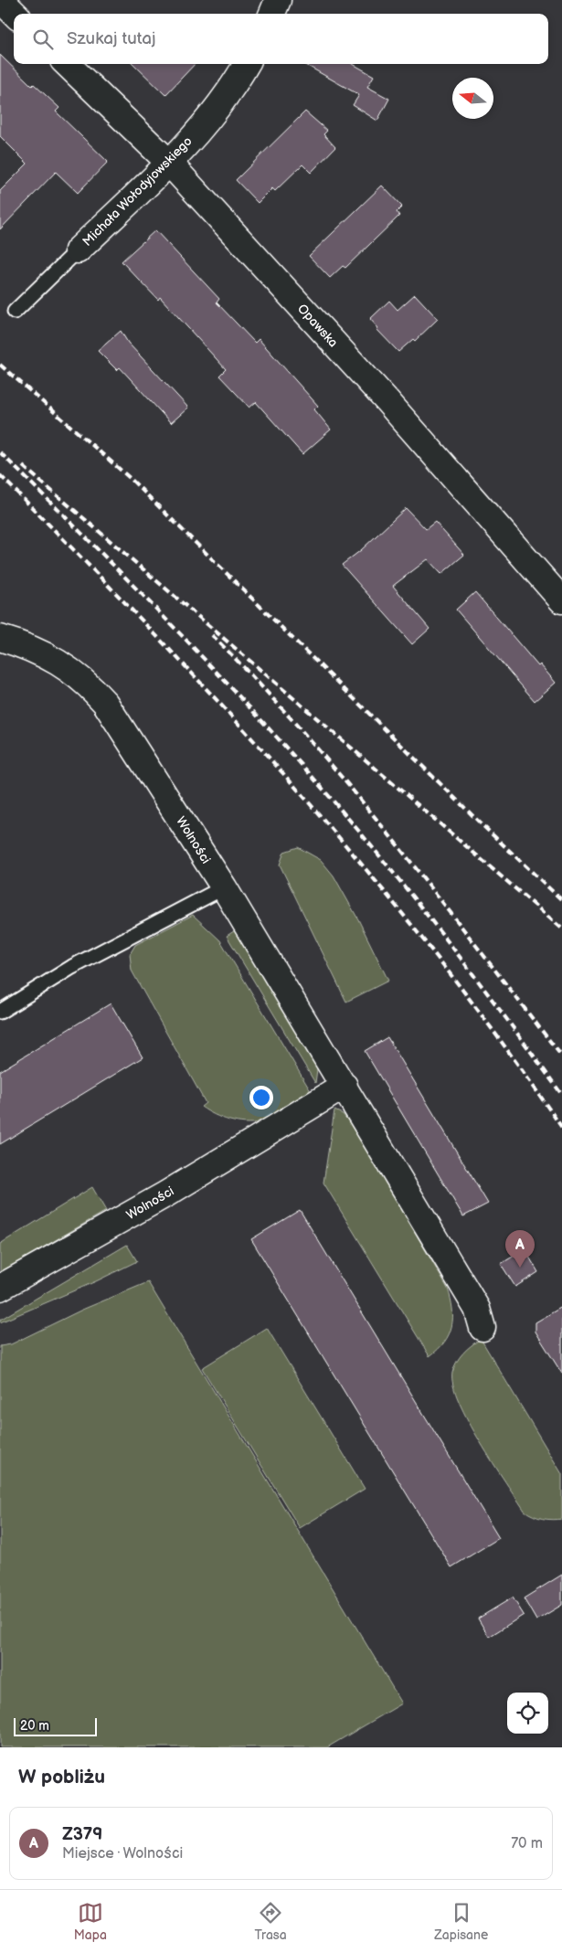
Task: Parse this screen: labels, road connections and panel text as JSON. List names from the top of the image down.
{
  "streets": {
    "street": ["Michała Wołodyjowskiego", "Opawska", "Wolności"]
  },
  "crossings": [
    ["Michała Wołodyjowskiego", "Opawska"]
  ],
  "scale_bar": "20 m",
  "north": "left",
  "page": {
    "search": "Szukaj tutaj",
    "pins": "A",
    "scale": "20 m",
    "heading": "W pobliżu",
    "list": [
      {
        "mark": "A",
        "name": "Z379",
        "note": "Miejsce · Wolności",
        "value": "70 m"
      }
    ],
    "nav": ["Mapa", "Trasa", "Zapisane"]
  }
}
